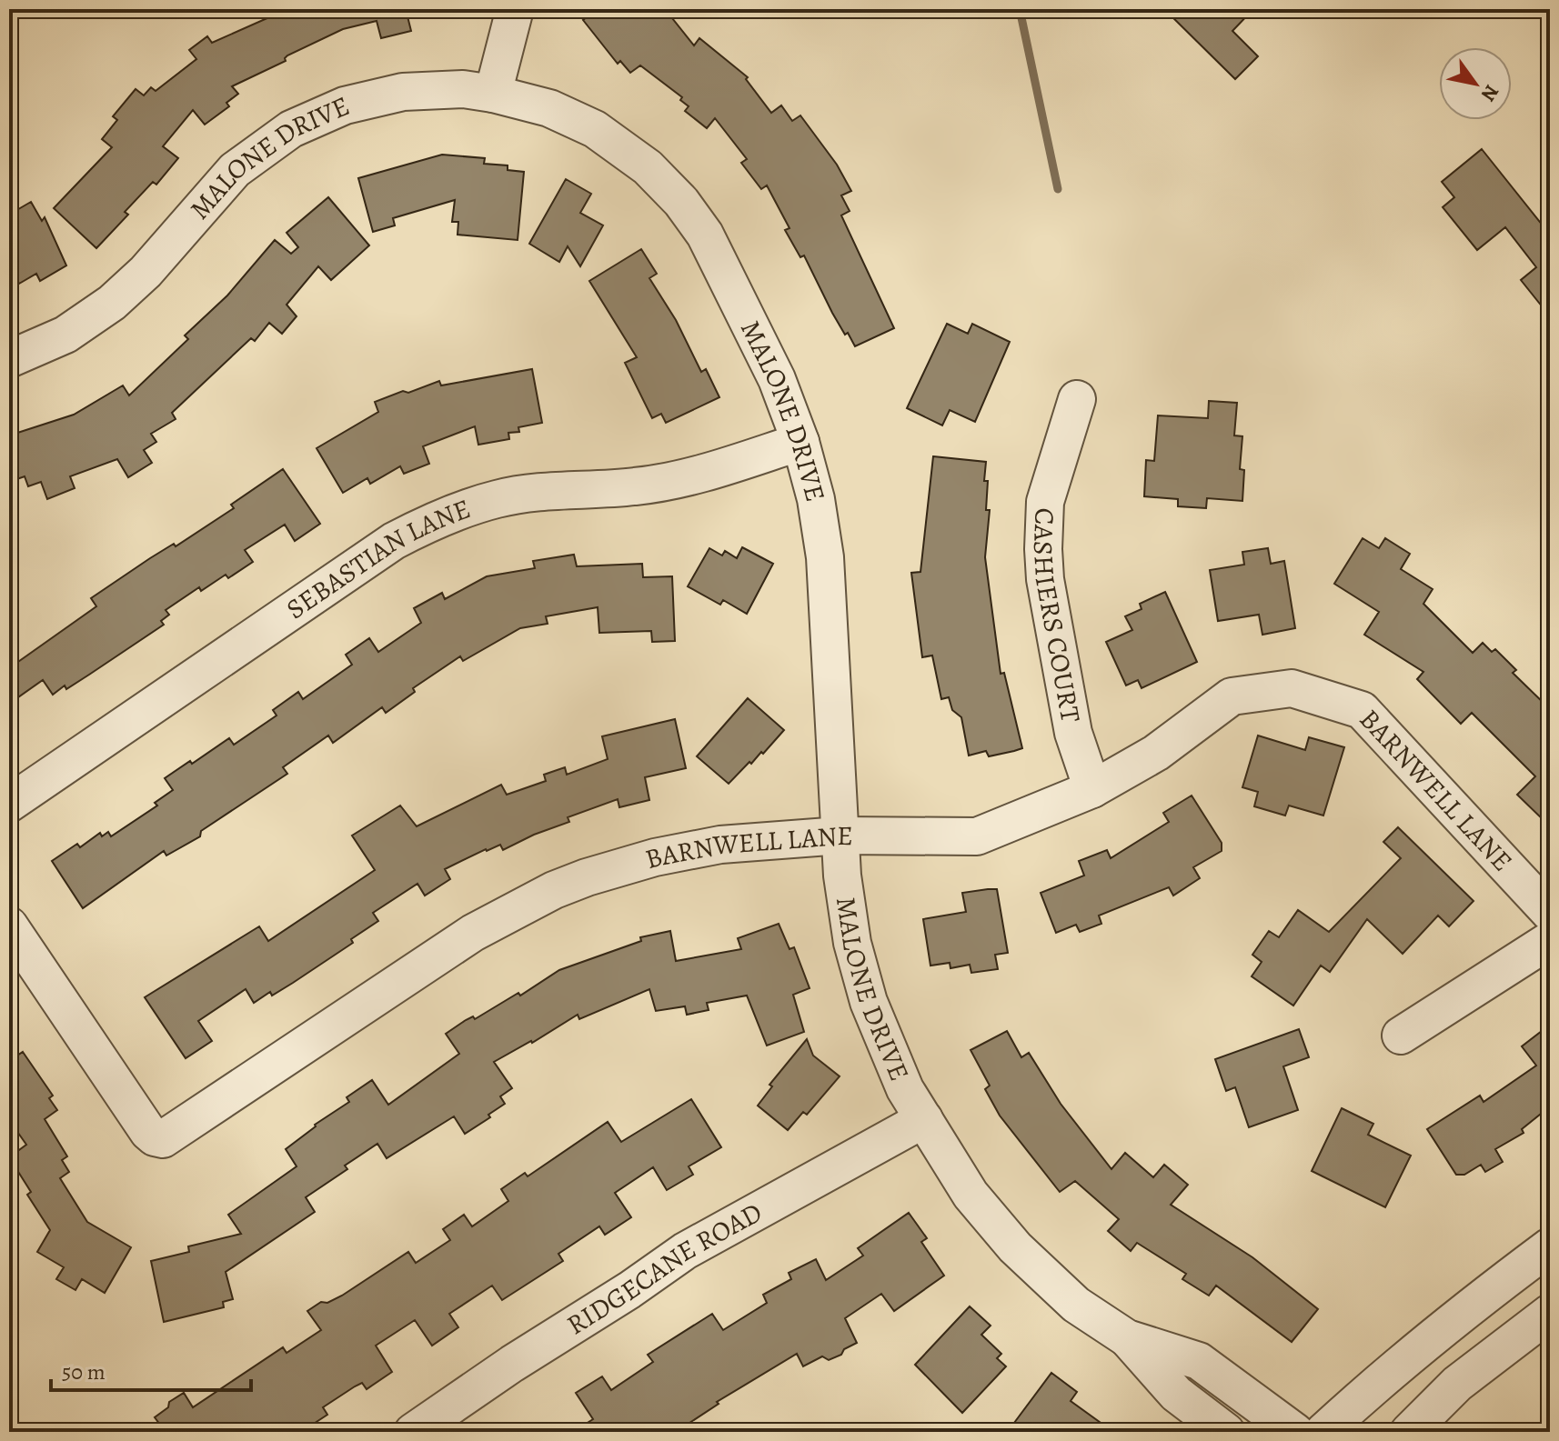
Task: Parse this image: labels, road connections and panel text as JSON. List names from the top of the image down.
{
  "streets": {
    "street": [
      "MALONE DRIVE",
      "SEBASTIAN LANE",
      "CASHIERS COURT",
      "BARNWELL LANE",
      "RIDGECANE ROAD"
    ]
  },
  "crossings": [
    ["MALONE DRIVE", "SEBASTIAN LANE"],
    ["MALONE DRIVE", "BARNWELL LANE"],
    ["MALONE DRIVE", "RIDGECANE ROAD"],
    ["CASHIERS COURT", "BARNWELL LANE"]
  ],
  "scale_bar": "50 m",
  "north": "bottom right"
}
